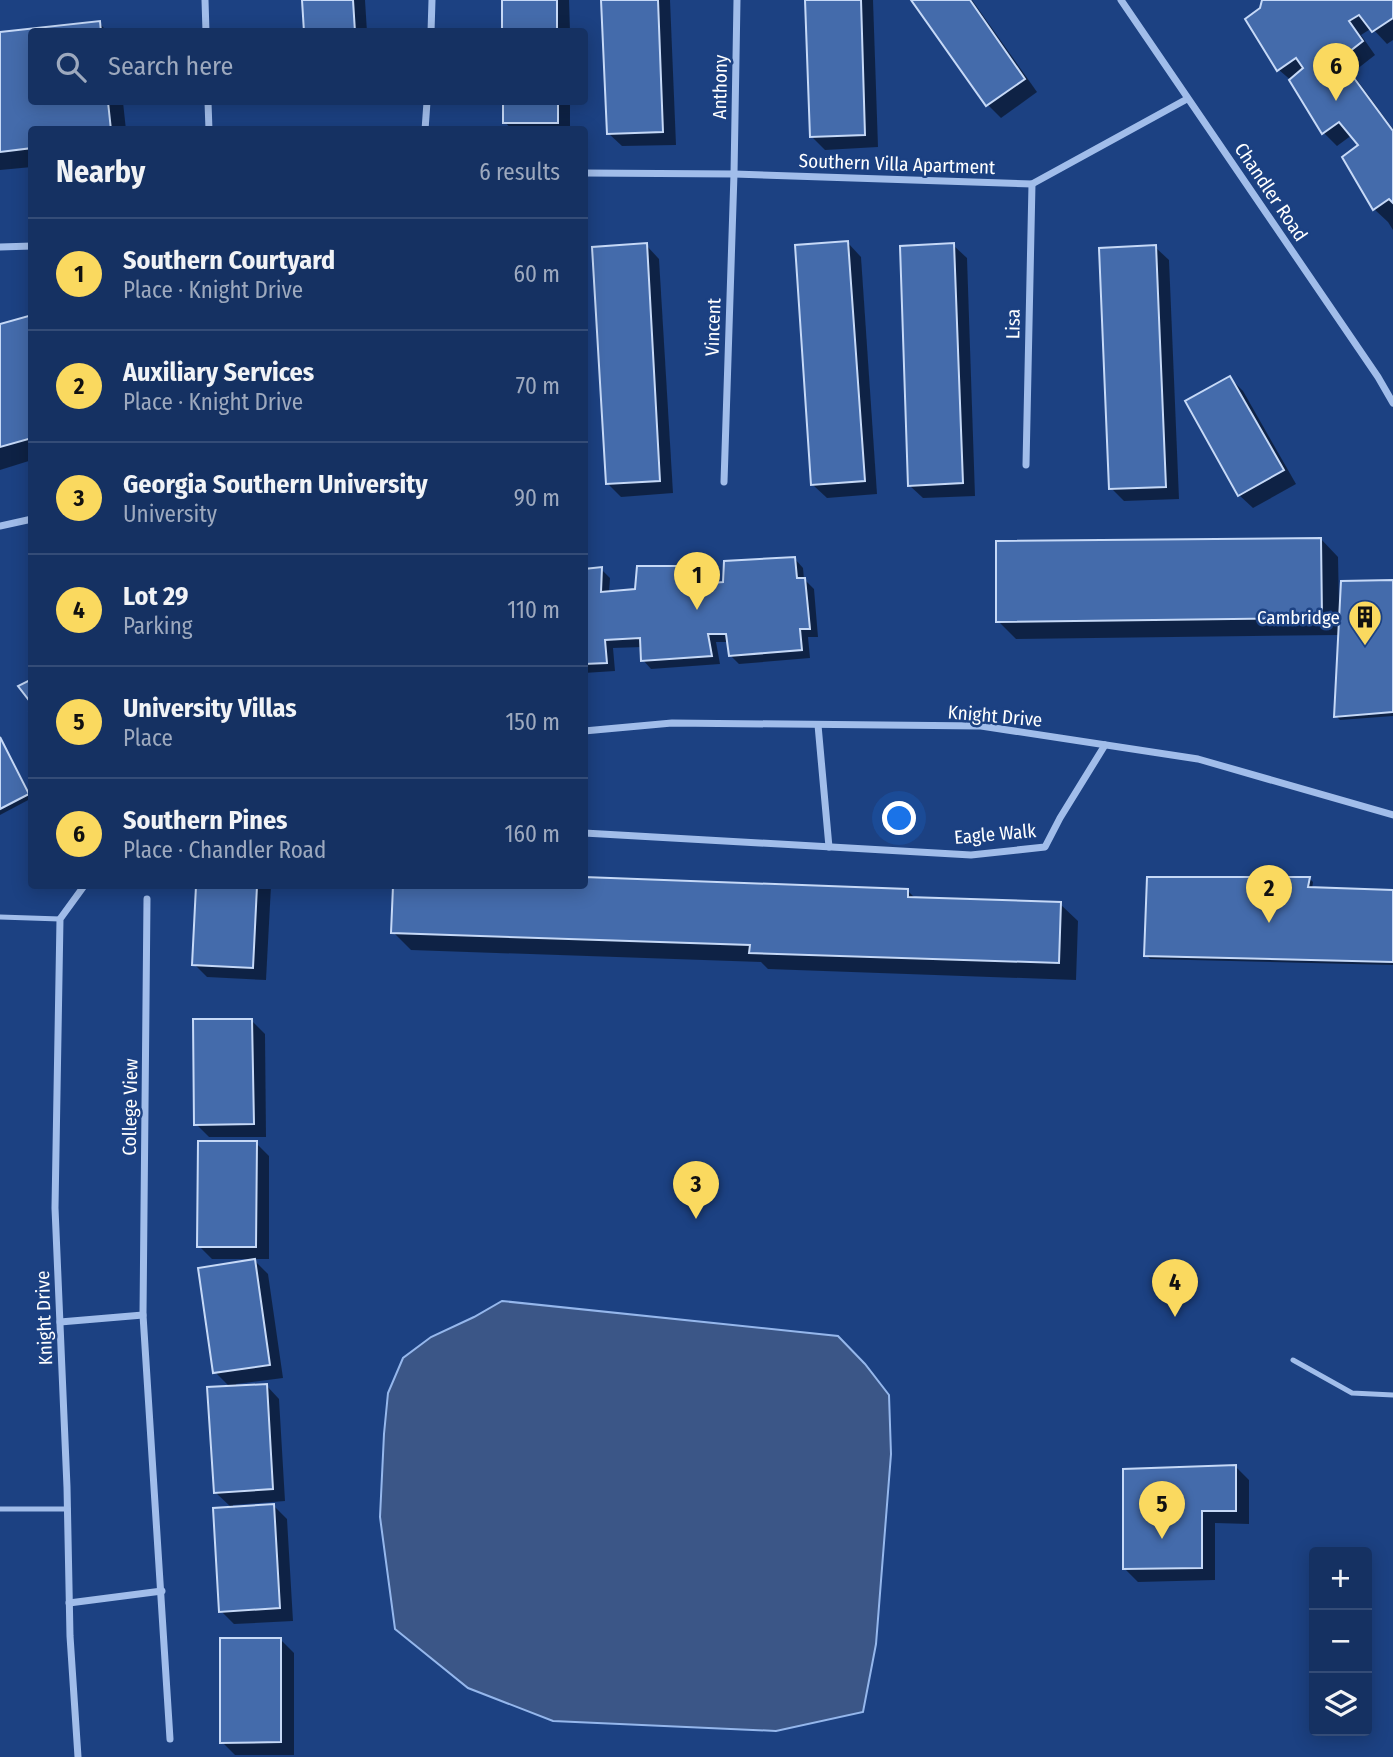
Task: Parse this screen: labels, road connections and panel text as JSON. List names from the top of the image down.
{
  "streets": {
    "street": [
      "Anthony",
      "Southern Villa Apartment",
      "Chandler Road",
      "Lisa",
      "Vincent",
      "Knight Drive",
      "Eagle Walk",
      "College View"
    ]
  },
  "crossings": [
    ["Anthony", "Southern Villa Apartment"],
    ["Anthony", "Vincent"],
    ["Southern Villa Apartment", "Lisa"],
    ["Southern Villa Apartment", "Vincent"],
    ["Knight Drive", "Eagle Walk"]
  ],
  "places": {
    "building": ["Cambridge"]
  },
  "page": {
    "search": "Search here",
    "pins": [
      "6",
      "1",
      "2",
      "3",
      "4",
      "5"
    ],
    "heading": ["Nearby", "6 results"],
    "list": [
      {
        "mark": "1",
        "name": "Southern Courtyard",
        "note": "Place · Knight Drive",
        "value": "60 m"
      },
      {
        "mark": "2",
        "name": "Auxiliary Services",
        "note": "Place · Knight Drive",
        "value": "70 m"
      },
      {
        "mark": "3",
        "name": "Georgia Southern University",
        "note": "University",
        "value": "90 m"
      },
      {
        "mark": "4",
        "name": "Lot 29",
        "note": "Parking",
        "value": "110 m"
      },
      {
        "mark": "5",
        "name": "University Villas",
        "note": "Place",
        "value": "150 m"
      },
      {
        "mark": "6",
        "name": "Southern Pines",
        "note": "Place · Chandler Road",
        "value": "160 m"
      }
    ],
    "map_buttons": ["+", "−"]
  }
}
